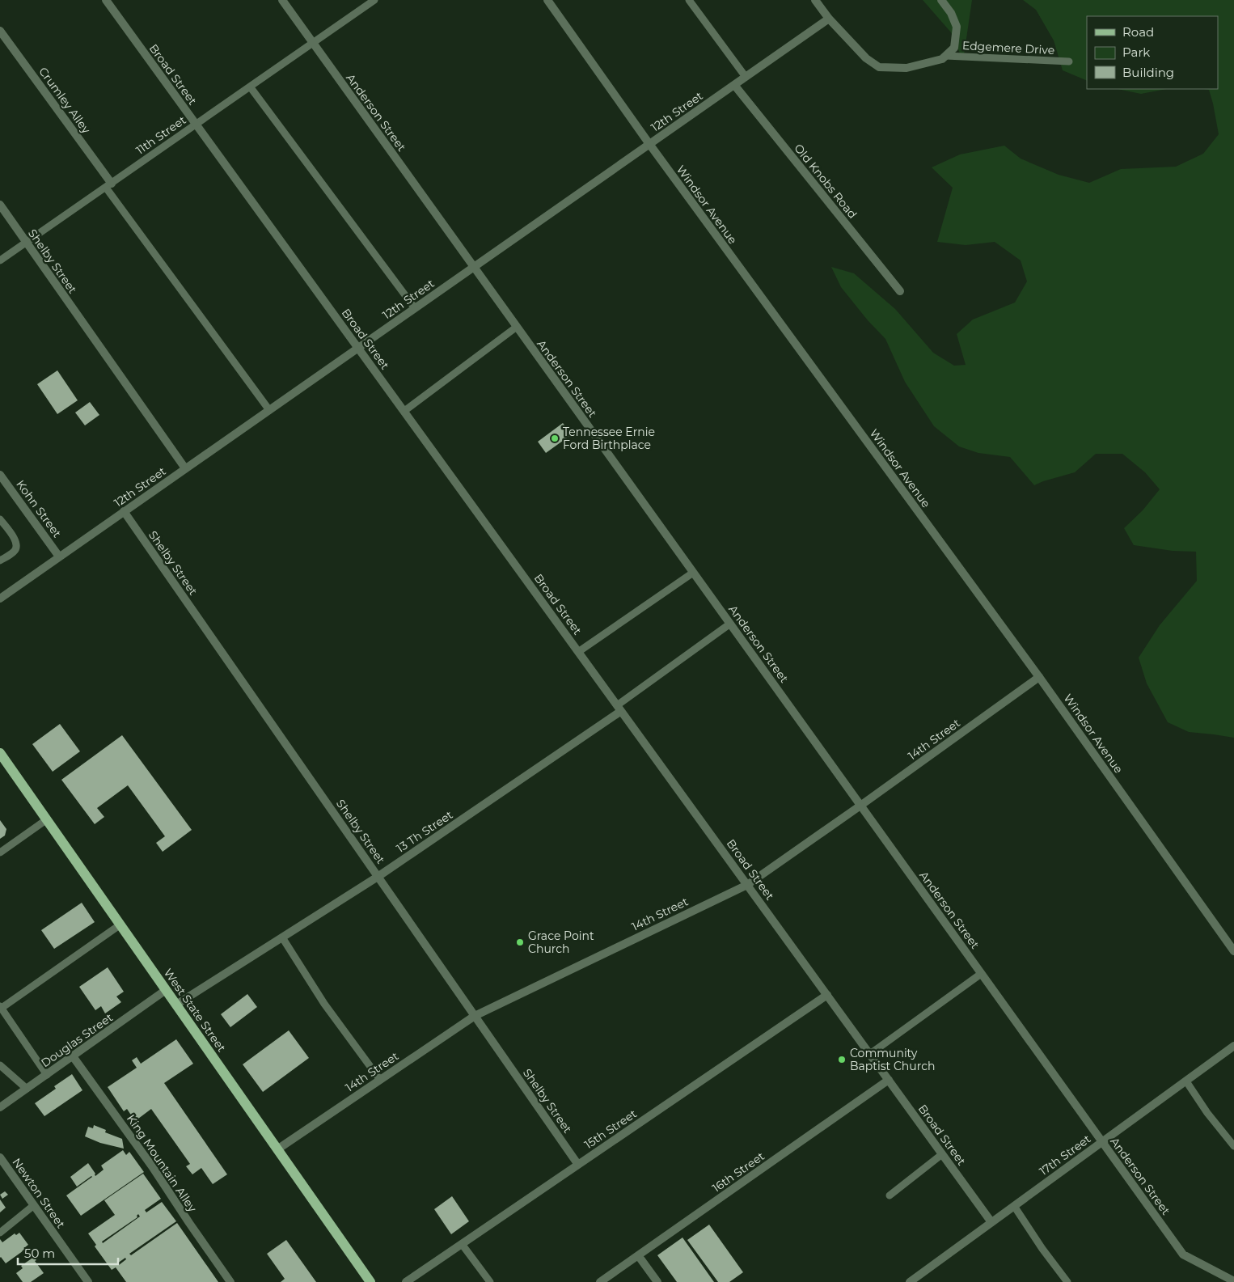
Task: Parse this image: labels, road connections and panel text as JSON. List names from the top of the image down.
{
  "streets": {
    "main road": ["West State Street"],
    "street": [
      "Edgemere Drive",
      "Broad Street",
      "Crumley Alley",
      "12th Street",
      "Anderson Street",
      "Old Knobs Road",
      "Windsor Avenue",
      "Shelby Street",
      "Kohn Street",
      "14th Street",
      "13 Th Street",
      "Douglas Street",
      "15th Street",
      "17th Street",
      "King Mountain Alley",
      "16th Street",
      "Newton Street"
    ],
    "lane": ["11th Street"]
  },
  "crossings": [
    ["Edgemere Drive", "12th Street"],
    ["Broad Street", "12th Street"],
    ["Broad Street", "11th Street"],
    ["Broad Street", "14th Street"],
    ["Broad Street", "13 Th Street"],
    ["Broad Street", "15th Street"],
    ["Broad Street", "17th Street"],
    ["Broad Street", "16th Street"],
    ["Crumley Alley", "11th Street"],
    ["12th Street", "Anderson Street"],
    ["12th Street", "Old Knobs Road"],
    ["12th Street", "Windsor Avenue"],
    ["12th Street", "Shelby Street"],
    ["12th Street", "Kohn Street"],
    ["Anderson Street", "11th Street"],
    ["Anderson Street", "14th Street"],
    ["Anderson Street", "17th Street"],
    ["11th Street", "Shelby Street"],
    ["Windsor Avenue", "14th Street"],
    ["Shelby Street", "14th Street"],
    ["Shelby Street", "13 Th Street"],
    ["Shelby Street", "15th Street"],
    ["14th Street", "West State Street"],
    ["13 Th Street", "West State Street"],
    ["West State Street", "Douglas Street"],
    ["Douglas Street", "King Mountain Alley"]
  ],
  "places": ["Tennessee Ernie Ford Birthplace", "Grace Point Church", "Community Baptist Church"],
  "legend": ["Road", "Park", "Building"],
  "scale_bar": "50 m"
}
